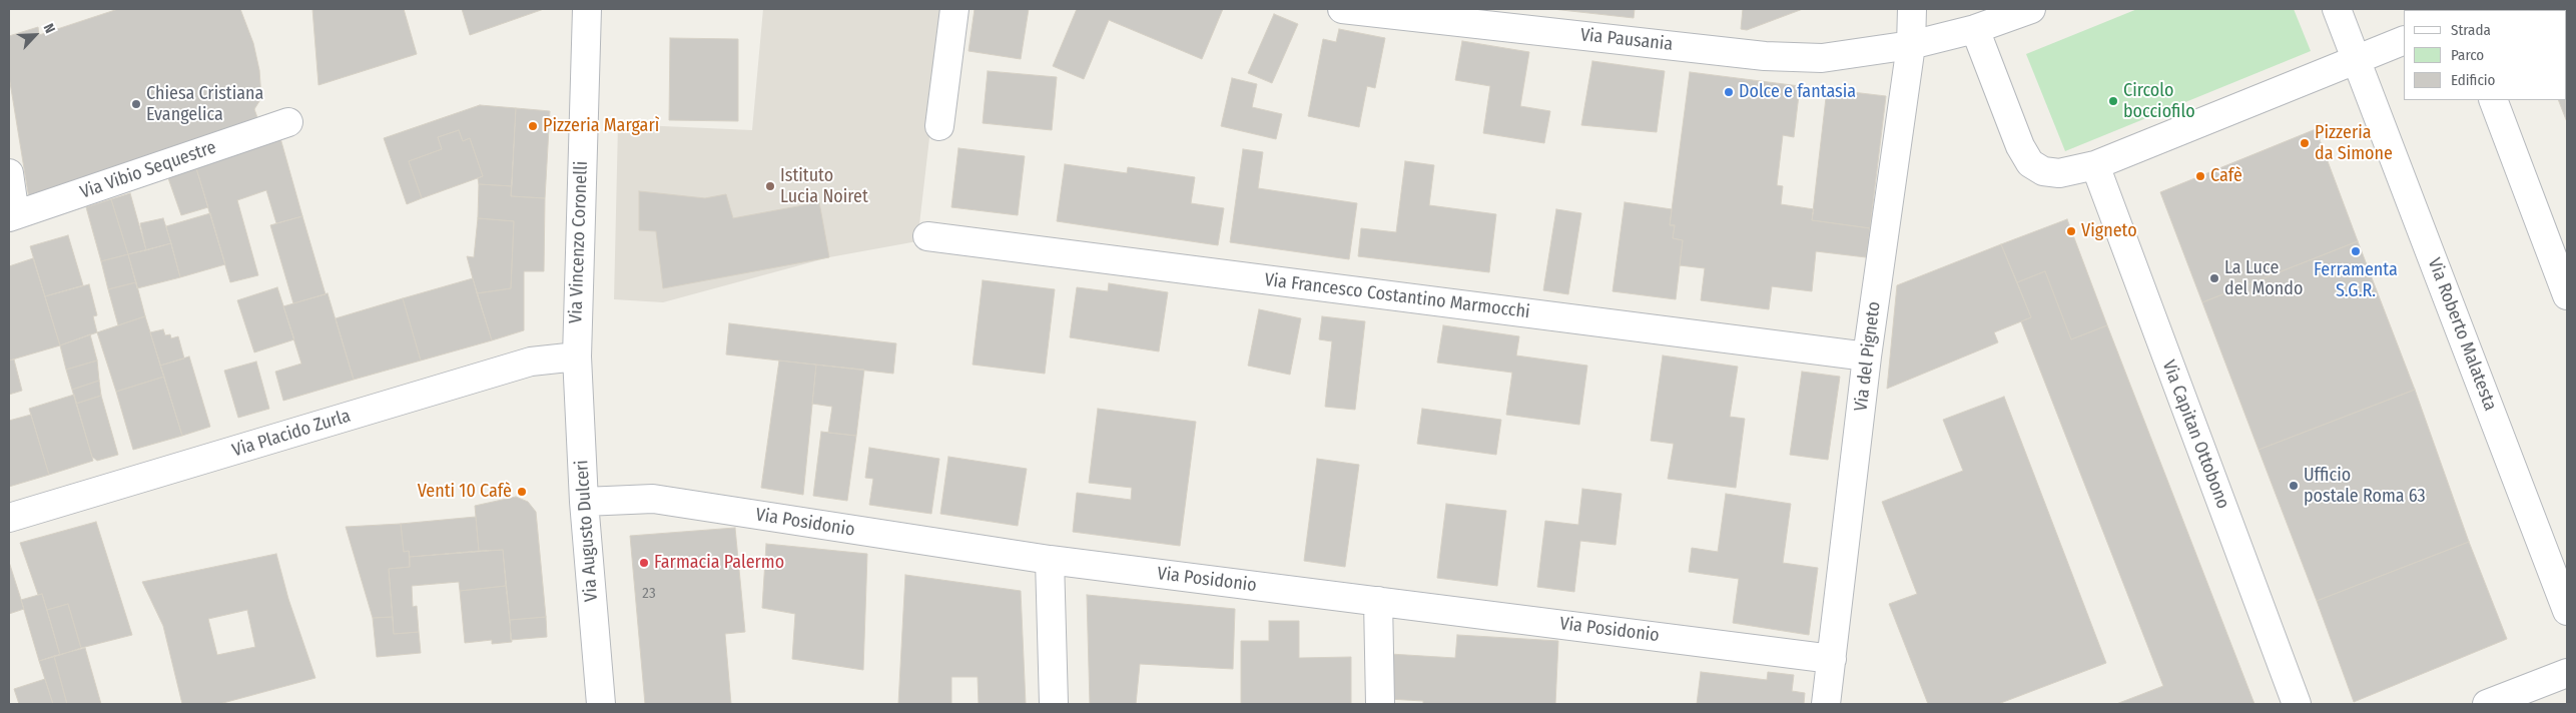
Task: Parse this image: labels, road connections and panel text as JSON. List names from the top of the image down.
{
  "streets": {
    "street": [
      "Via Pausania",
      "Via Vibio Sequestre",
      "Via Vincenzo Coronelli",
      "Via Francesco Costantino Marmocchi",
      "Via Roberto Malatesta",
      "Via del Pigneto",
      "Via Placido Zurla",
      "Via Capitan Ottobono",
      "Via Posidonio",
      "Via Augusto Dulceri"
    ]
  },
  "crossings": [
    ["Via Pausania", "Via del Pigneto"],
    ["Via Vincenzo Coronelli", "Via Placido Zurla"],
    ["Via Vincenzo Coronelli", "Via Augusto Dulceri"],
    ["Via Francesco Costantino Marmocchi", "Via del Pigneto"],
    ["Via del Pigneto", "Via Posidonio"],
    ["Via Placido Zurla", "Via Augusto Dulceri"],
    ["Via Posidonio", "Via Augusto Dulceri"]
  ],
  "places": [
    "Dolce e fantasia",
    "Circolo bocciofilo",
    "Chiesa Cristiana Evangelica",
    "Pizzeria Margarì",
    "Pizzeria da Simone",
    "Cafè",
    "Istituto Lucia Noiret",
    "Vigneto",
    "Ferramenta S.G.R.",
    "La Luce del Mondo",
    "Ufficio postale Roma 63",
    "Venti 10 Cafè",
    "Farmacia Palermo"
  ],
  "house_numbers": ["23"],
  "legend": ["Strada", "Parco", "Edificio"],
  "north": "top right"
}
